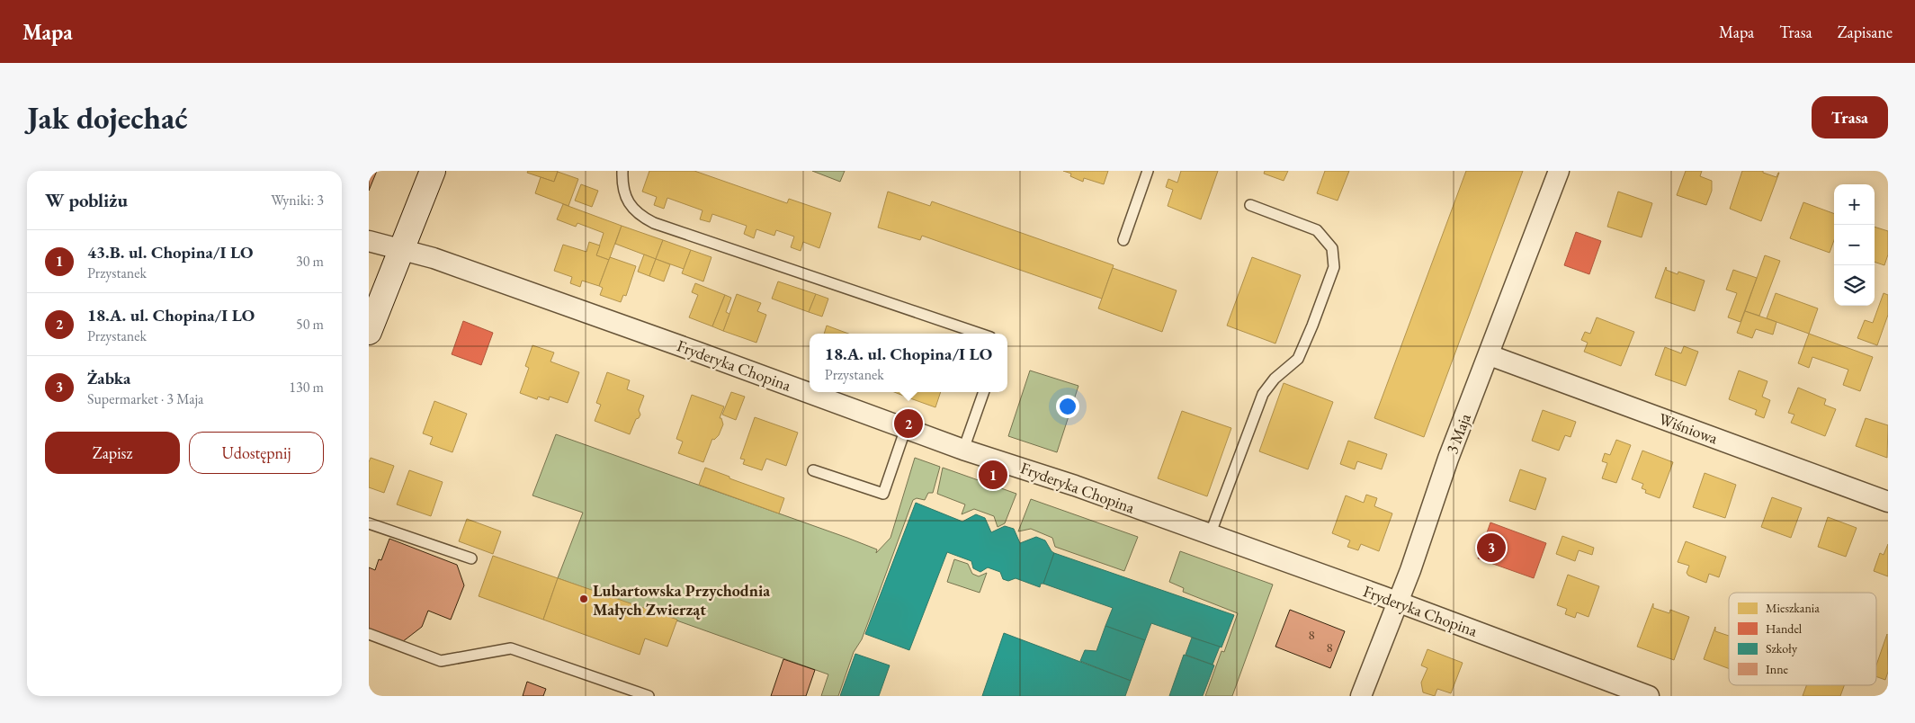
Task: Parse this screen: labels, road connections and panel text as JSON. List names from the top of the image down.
{
  "streets": {
    "street": ["Fryderyka Chopina", "Wiśniowa", "3 Maja"]
  },
  "crossings": [
    ["Fryderyka Chopina", "3 Maja"],
    ["Wiśniowa", "3 Maja"]
  ],
  "places": ["Lubartowska Przychodnia Małych Zwierząt"],
  "house_numbers": ["8", "8"],
  "legend": [
    "Mieszkania",
    "Handel",
    "Szkoły",
    "Inne"
  ],
  "page": {
    "header": "Mapa",
    "nav": ["Mapa", "Trasa", "Zapisane"],
    "buttons": [
      "Trasa",
      ["Zapisz", "Udostępnij"]
    ],
    "title": "Jak dojechać",
    "heading": ["W pobliżu", "Wyniki: 3"],
    "map_buttons": ["+", "−"],
    "list": [
      {
        "mark": "1",
        "name": "43.B. ul. Chopina/I LO",
        "note": "Przystanek",
        "value": "30 m"
      },
      {
        "mark": "2",
        "name": "18.A. ul. Chopina/I LO",
        "note": "Przystanek",
        "value": "50 m"
      },
      {
        "mark": "3",
        "name": "Żabka",
        "note": "Supermarket · 3 Maja",
        "value": "130 m"
      }
    ],
    "popup": ["18.A. ul. Chopina/I LO", "Przystanek"],
    "pins": ["2", "1", "3"]
  }
}
